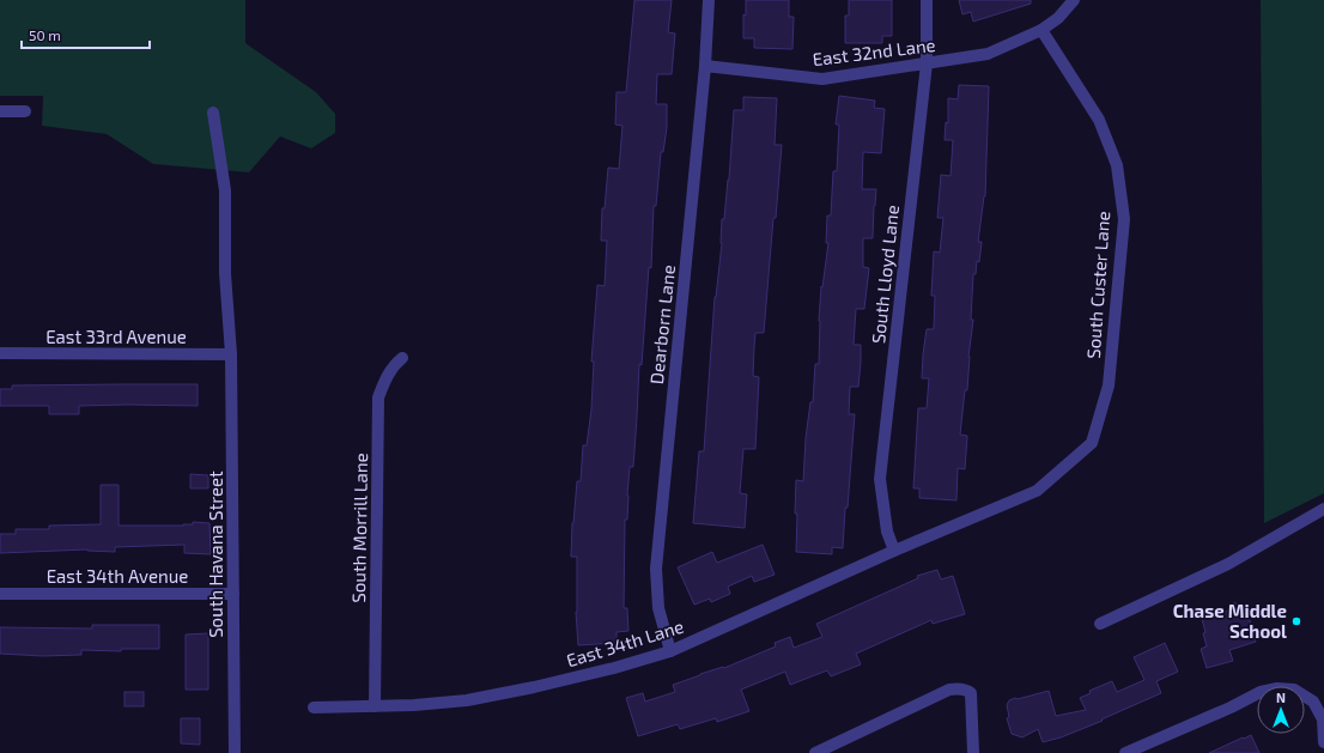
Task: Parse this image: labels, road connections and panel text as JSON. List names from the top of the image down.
{
  "streets": {
    "street": [
      "East 32nd Lane",
      "South Lloyd Lane",
      "South Custer Lane",
      "Dearborn Lane",
      "East 33rd Avenue",
      "South Morrill Lane",
      "South Havana Street",
      "East 34th Avenue",
      "East 34th Lane"
    ]
  },
  "crossings": [
    ["East 32nd Lane", "South Lloyd Lane"],
    ["East 32nd Lane", "South Custer Lane"],
    ["East 32nd Lane", "Dearborn Lane"],
    ["South Lloyd Lane", "East 34th Lane"],
    ["South Custer Lane", "East 34th Lane"],
    ["Dearborn Lane", "East 34th Lane"],
    ["East 33rd Avenue", "South Havana Street"],
    ["South Morrill Lane", "East 34th Lane"],
    ["South Havana Street", "East 34th Avenue"]
  ],
  "places": ["Chase Middle School"],
  "scale_bar": "50 m",
  "north": "top"
}
